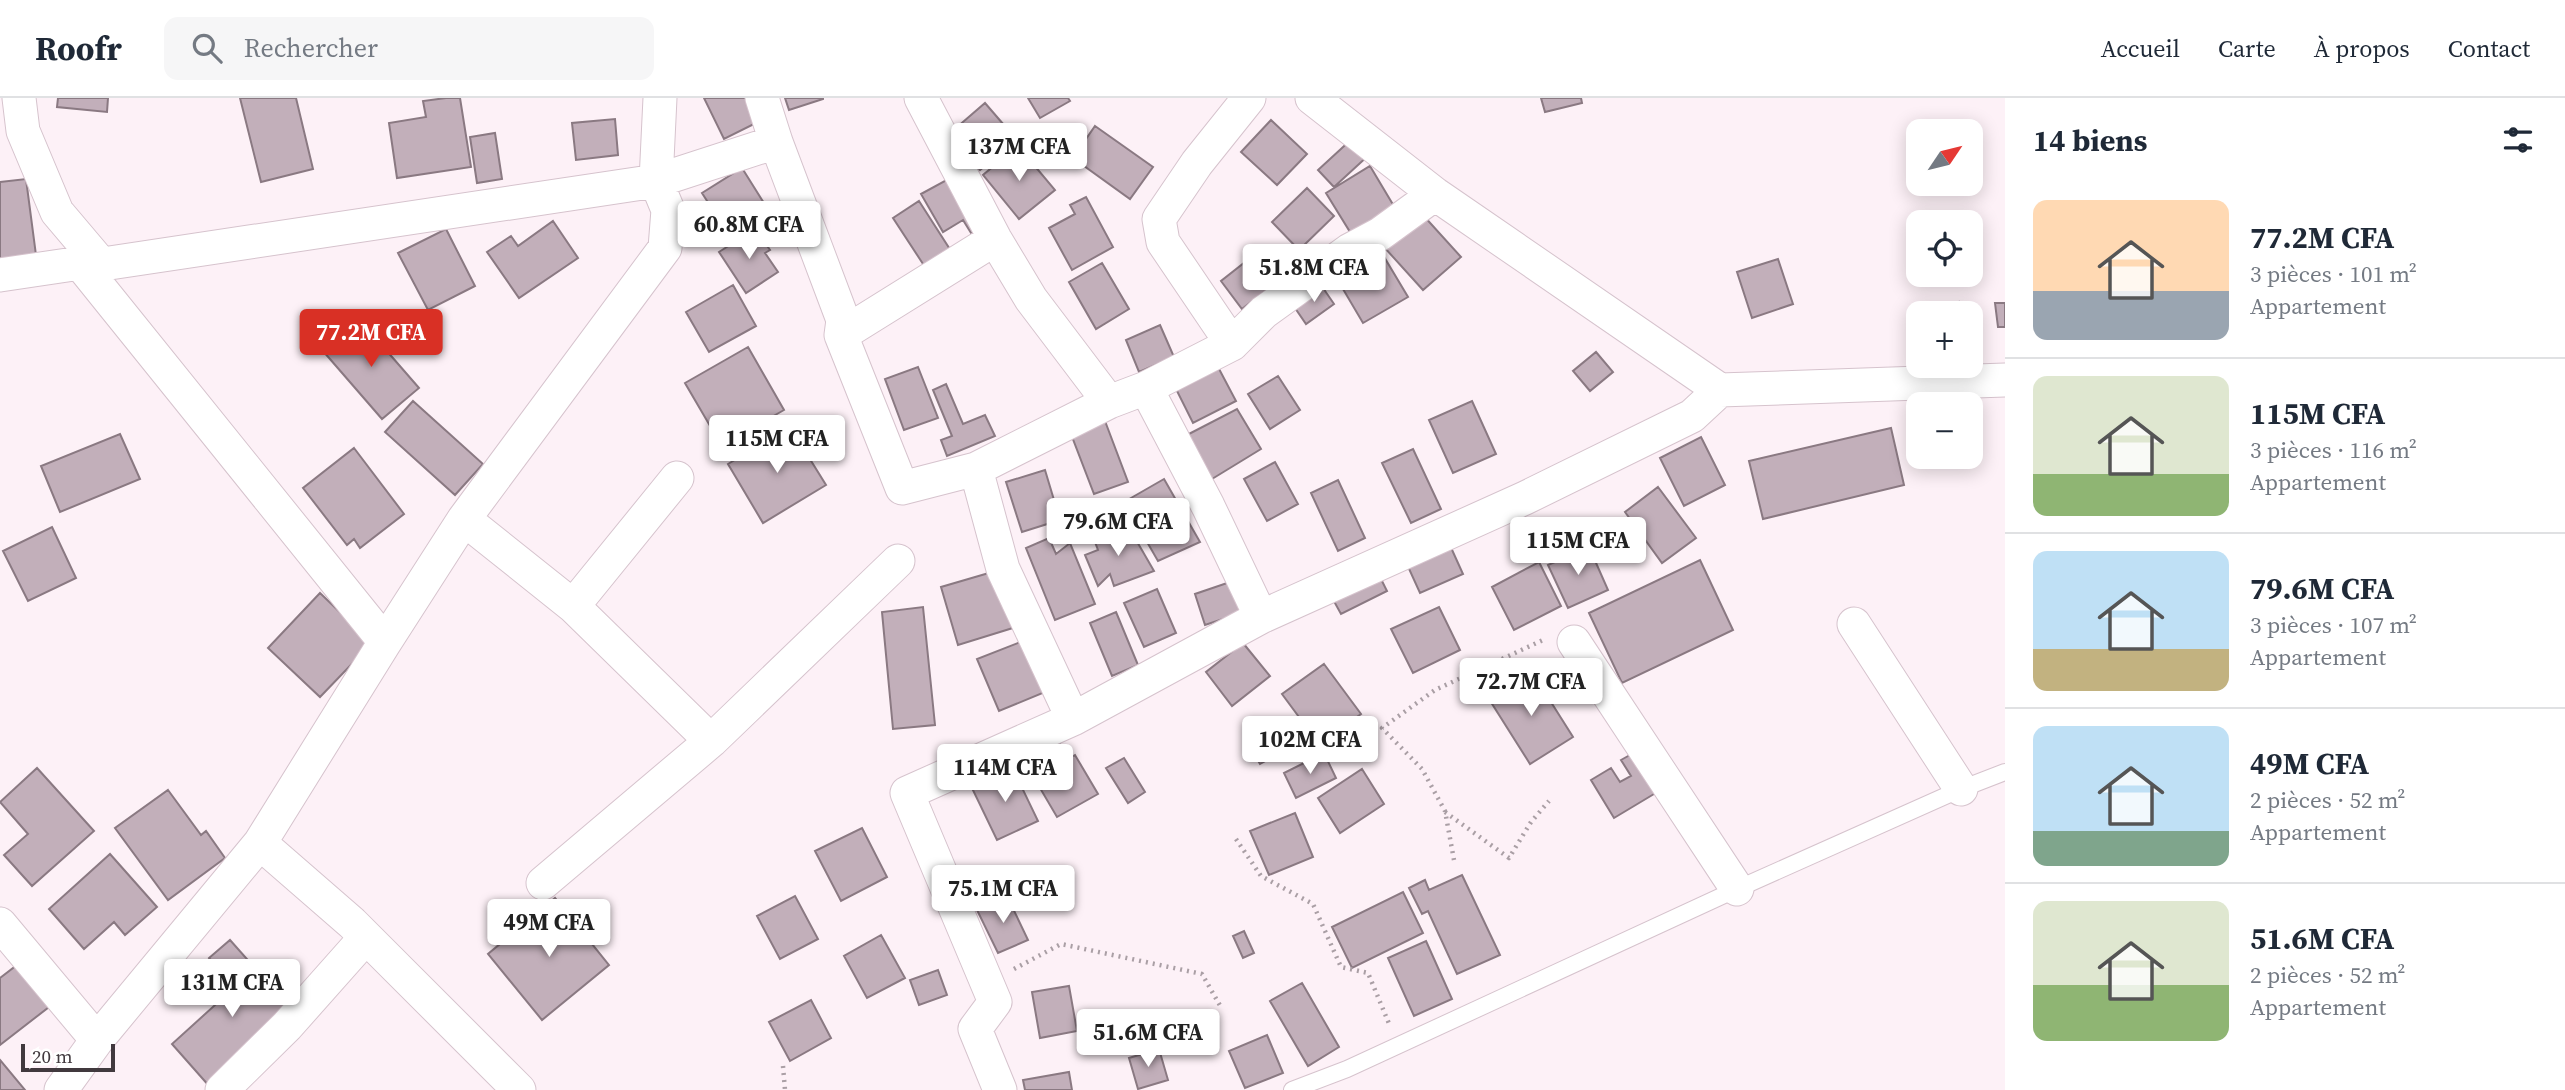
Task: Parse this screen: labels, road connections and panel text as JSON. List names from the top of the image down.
{
  "scale_bar": "20 m",
  "north": "top right",
  "page": {
    "header": "Roofr",
    "search": "Rechercher",
    "nav": [
      "Accueil",
      "Carte",
      "À propos",
      "Contact"
    ],
    "heading": "14 biens",
    "map_buttons": ["+", "−"],
    "price": [
      "137M CFA",
      "60.8M CFA",
      "51.8M CFA",
      "77.2M CFA",
      "115M CFA",
      "79.6M CFA",
      "115M CFA",
      "72.7M CFA",
      "102M CFA",
      "114M CFA",
      "75.1M CFA",
      "49M CFA",
      "131M CFA",
      "51.6M CFA"
    ],
    "list": [
      {
        "name": "77.2M CFA",
        "note": "3 pièces · 101 m² · Appartement"
      },
      {
        "name": "115M CFA",
        "note": "3 pièces · 116 m² · Appartement"
      },
      {
        "name": "79.6M CFA",
        "note": "3 pièces · 107 m² · Appartement"
      },
      {
        "name": "49M CFA",
        "note": "2 pièces · 52 m² · Appartement"
      },
      {
        "name": "51.6M CFA",
        "note": "2 pièces · 52 m² · Appartement"
      }
    ],
    "scale": "20 m"
  }
}
